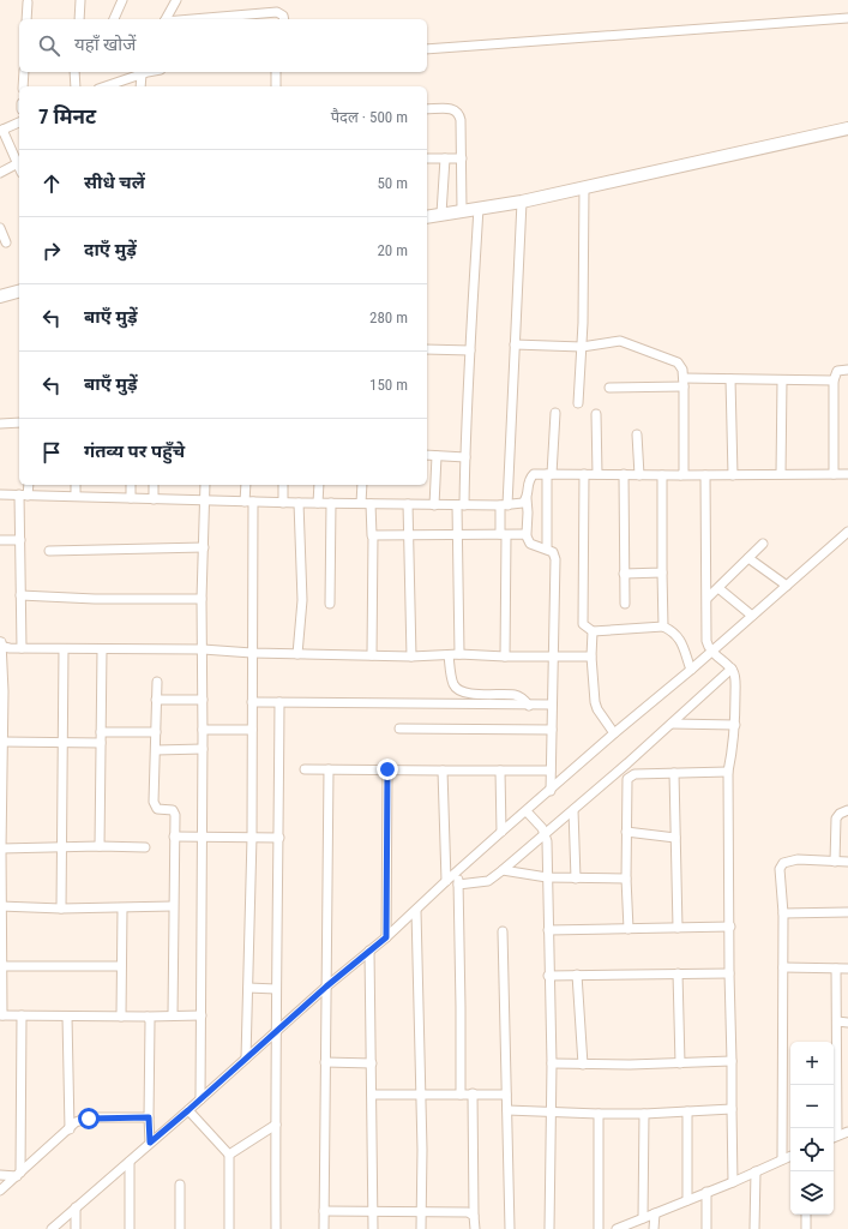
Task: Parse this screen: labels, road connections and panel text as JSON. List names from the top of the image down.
{
  "page": {
    "search": "यहाँ खोजें",
    "heading": ["7 मिनट", "पैदल · 500 m"],
    "list": [
      ["सीधे चलें", "50 m"],
      ["दाएँ मुड़ें", "20 m"],
      ["बाएँ मुड़ें", "280 m"],
      ["बाएँ मुड़ें", "150 m"],
      "गंतव्य पर पहुँचे"
    ],
    "map_buttons": ["+", "−"]
  }
}
